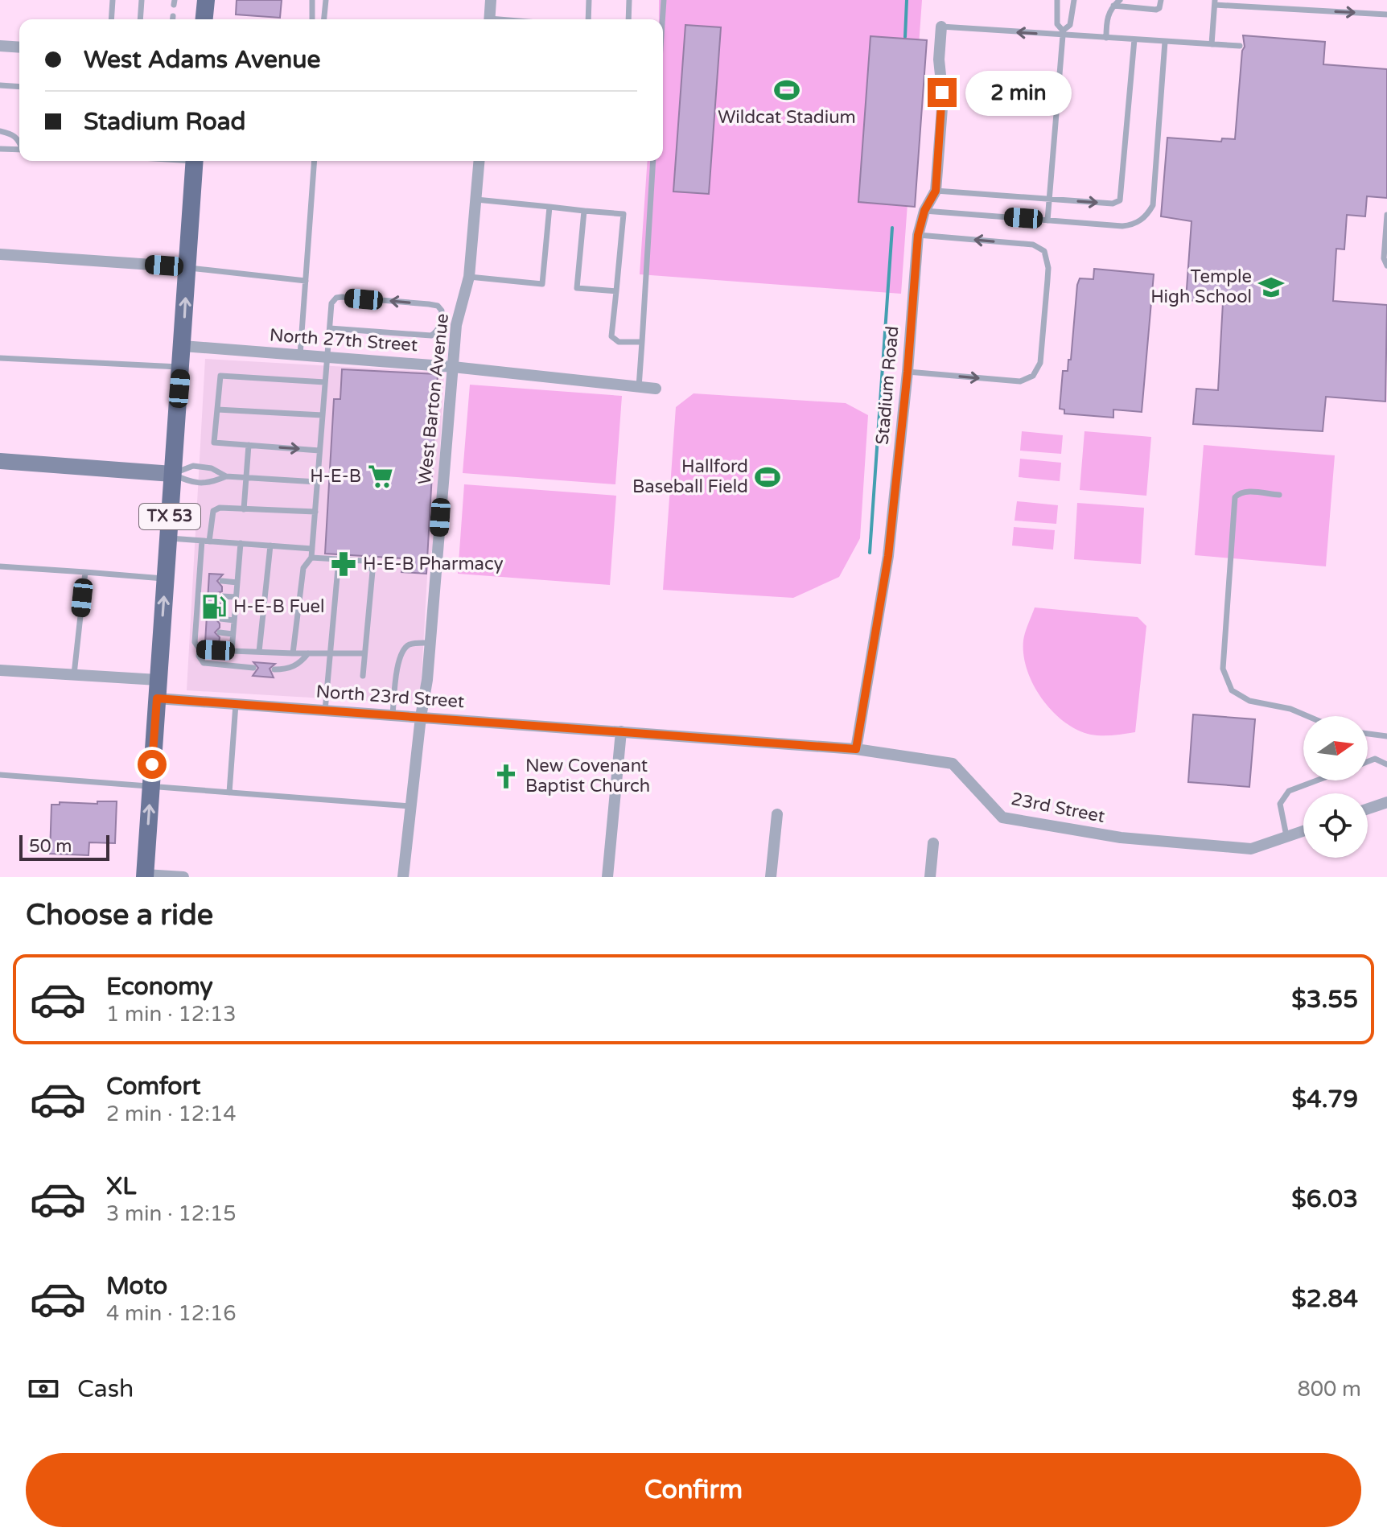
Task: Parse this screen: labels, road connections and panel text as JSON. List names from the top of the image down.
{
  "streets": {
    "main road": ["TX 53"],
    "street": [
      "North 27th Street",
      "Stadium Road",
      "West Barton Avenue",
      "North 23rd Street",
      "23rd Street"
    ]
  },
  "crossings": [
    ["North 27th Street", "West Barton Avenue"],
    ["North 27th Street", "TX 53"],
    ["Stadium Road", "23rd Street"],
    ["West Barton Avenue", "North 23rd Street"],
    ["TX 53", "North 23rd Street"],
    ["North 23rd Street", "23rd Street"]
  ],
  "places": {
    "sports": ["Wildcat Stadium", "Hallford Baseball Field"],
    "school or university": ["Temple High School"],
    "supermarket": ["H-E-B"],
    "pharmacy": ["H-E-B Pharmacy"],
    "fuel station": ["H-E-B Fuel"],
    "church": ["New Covenant Baptist Church"]
  },
  "scale_bar": "50 m",
  "north": "right",
  "page": {
    "banner": ["West Adams Avenue", "Stadium Road"],
    "bubble": "2 min",
    "scale": "50 m",
    "heading": "Choose a ride",
    "list": [
      {
        "name": "Economy",
        "note": "1 min · 12:13",
        "value": "$3.55"
      },
      {
        "name": "Comfort",
        "note": "2 min · 12:14",
        "value": "$4.79"
      },
      {
        "name": "XL",
        "note": "3 min · 12:15",
        "value": "$6.03"
      },
      {
        "name": "Moto",
        "note": "4 min · 12:16",
        "value": "$2.84"
      }
    ],
    "pay": ["Cash", "800 m"],
    "buttons": "Confirm"
  }
}
